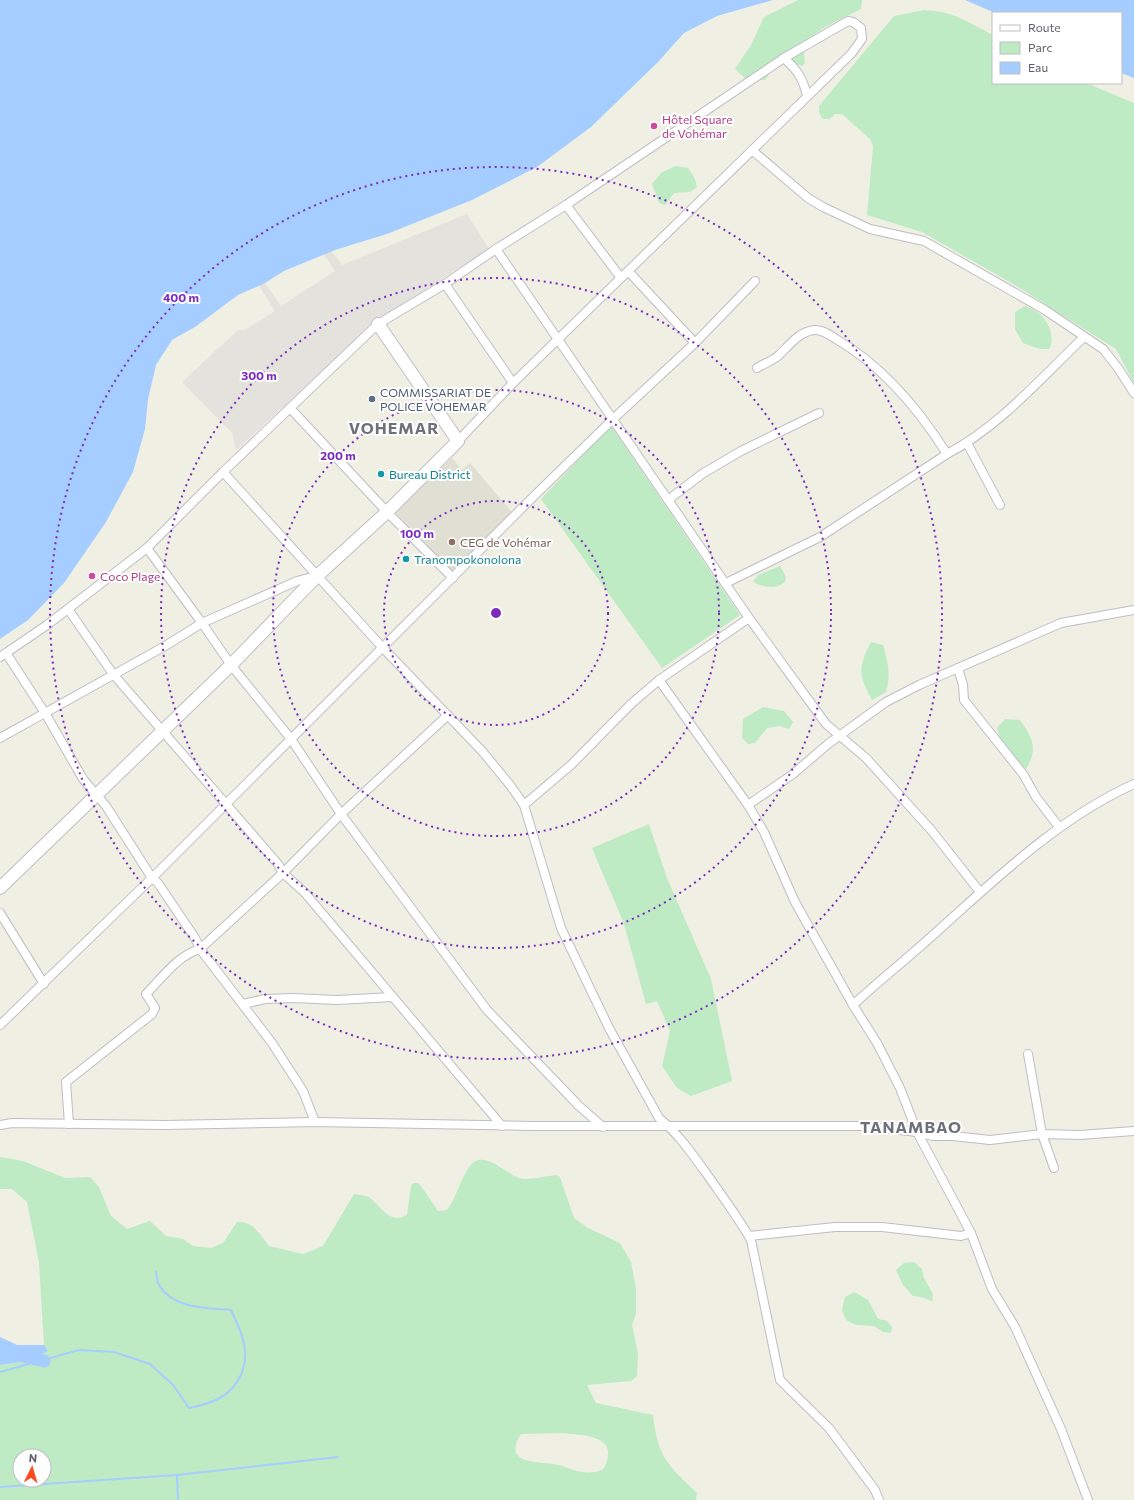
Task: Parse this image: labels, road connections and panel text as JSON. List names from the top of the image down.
{
  "districts": ["VOHEMAR", "TANAMBAO"],
  "places": [
    "Hôtel Square de Vohémar",
    "COMMISSARIAT DE POLICE VOHEMAR",
    "Bureau District",
    "CEG de Vohémar",
    "Tranompokonolona",
    "Coco Plage"
  ],
  "legend": ["Route", "Parc", "Eau"],
  "north": "top",
  "rings": [
    "400 m",
    "300 m",
    "200 m",
    "100 m"
  ]
}
